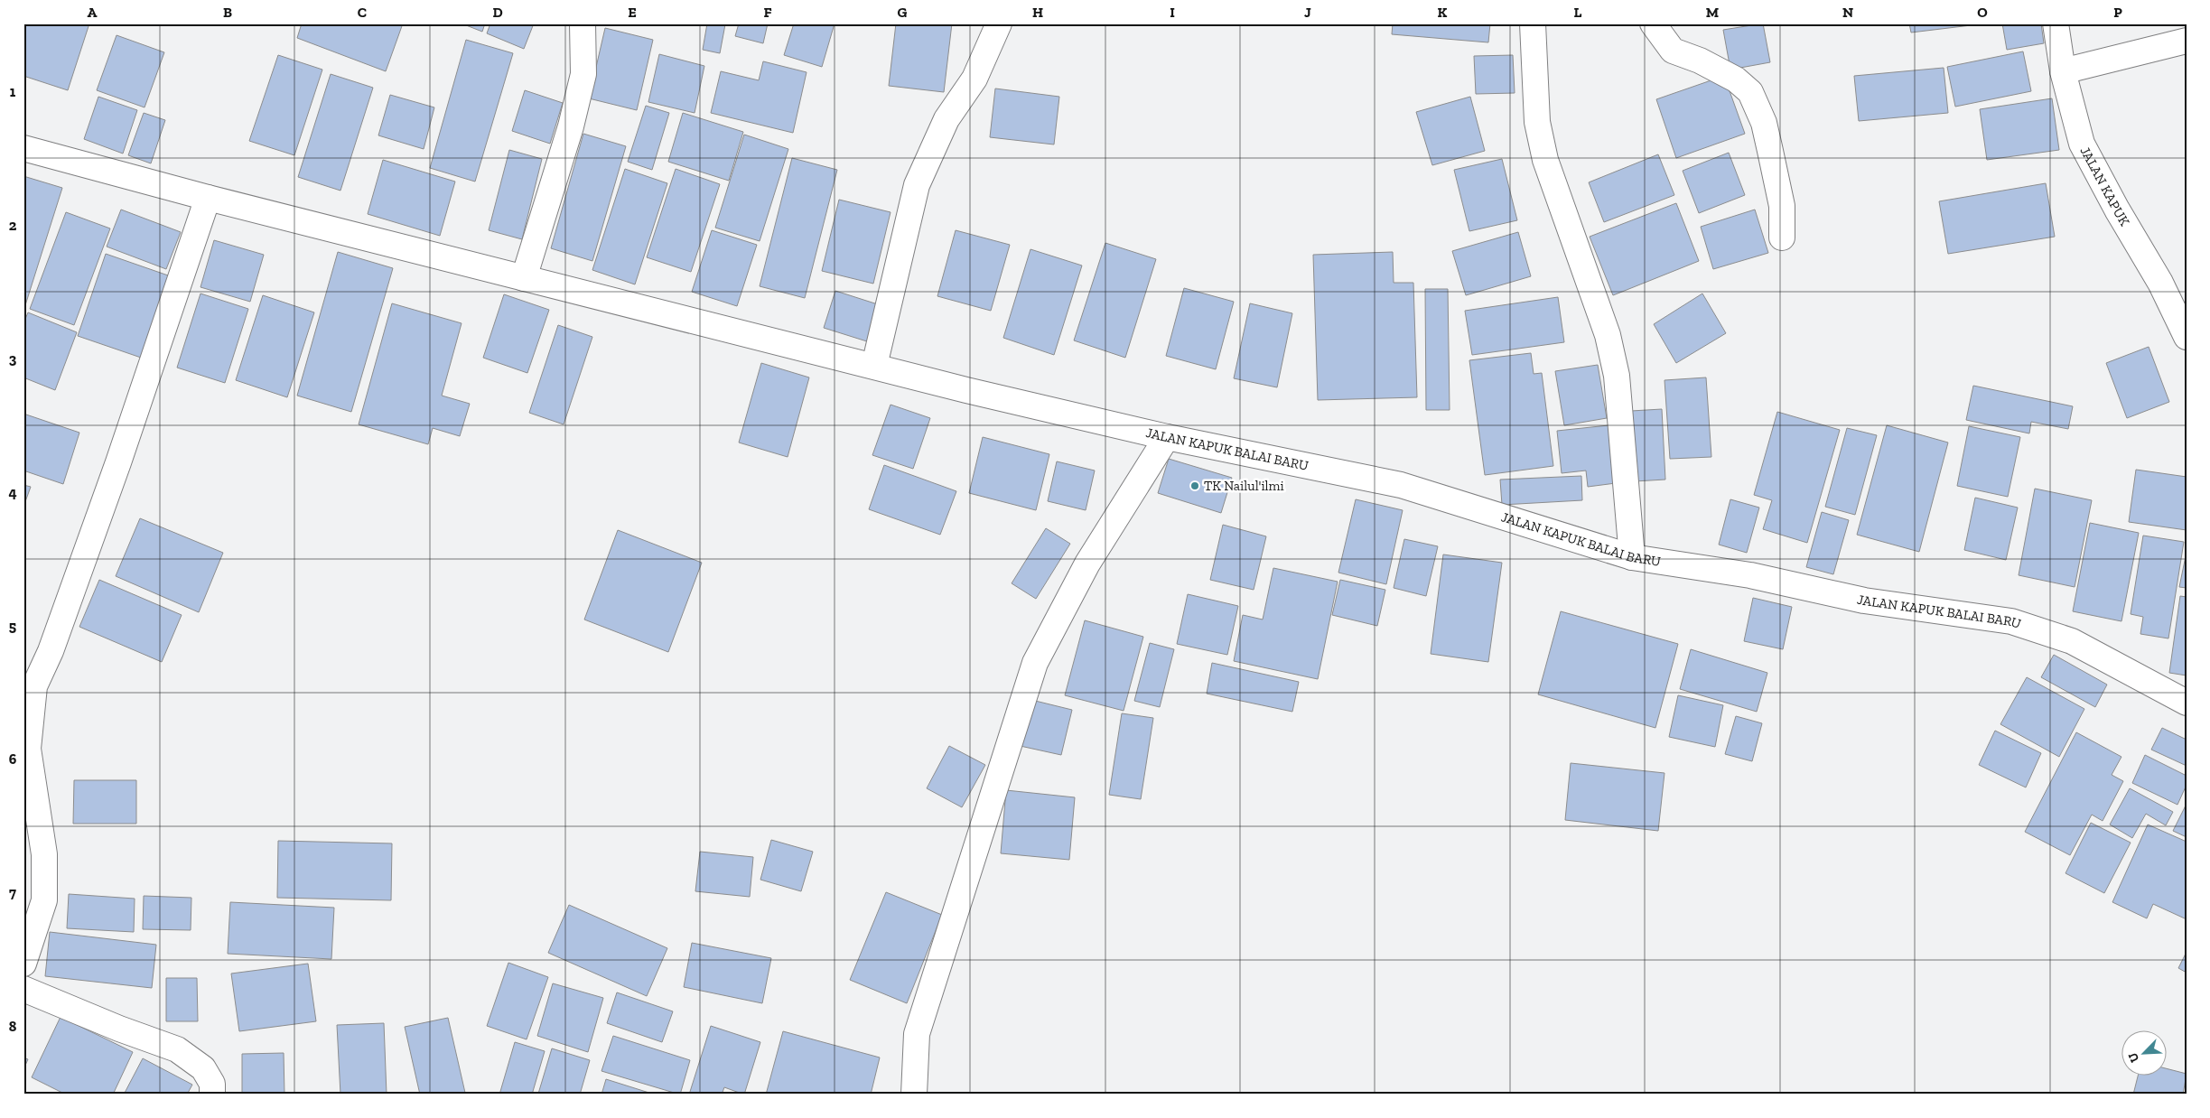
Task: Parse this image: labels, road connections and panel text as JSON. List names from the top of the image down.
{
  "streets": {
    "street": ["JALAN KAPUK", "JALAN KAPUK BALAI BARU"]
  },
  "places": ["TK Nailul'ilmi"],
  "north": "bottom left",
  "grid": {
    "columns": [
      "A",
      "B",
      "C",
      "D",
      "E",
      "F",
      "G",
      "H",
      "I",
      "J",
      "K",
      "L",
      "M",
      "N",
      "O",
      "P"
    ],
    "rows": [
      "1",
      "2",
      "3",
      "4",
      "5",
      "6",
      "7",
      "8"
    ]
  }
}
